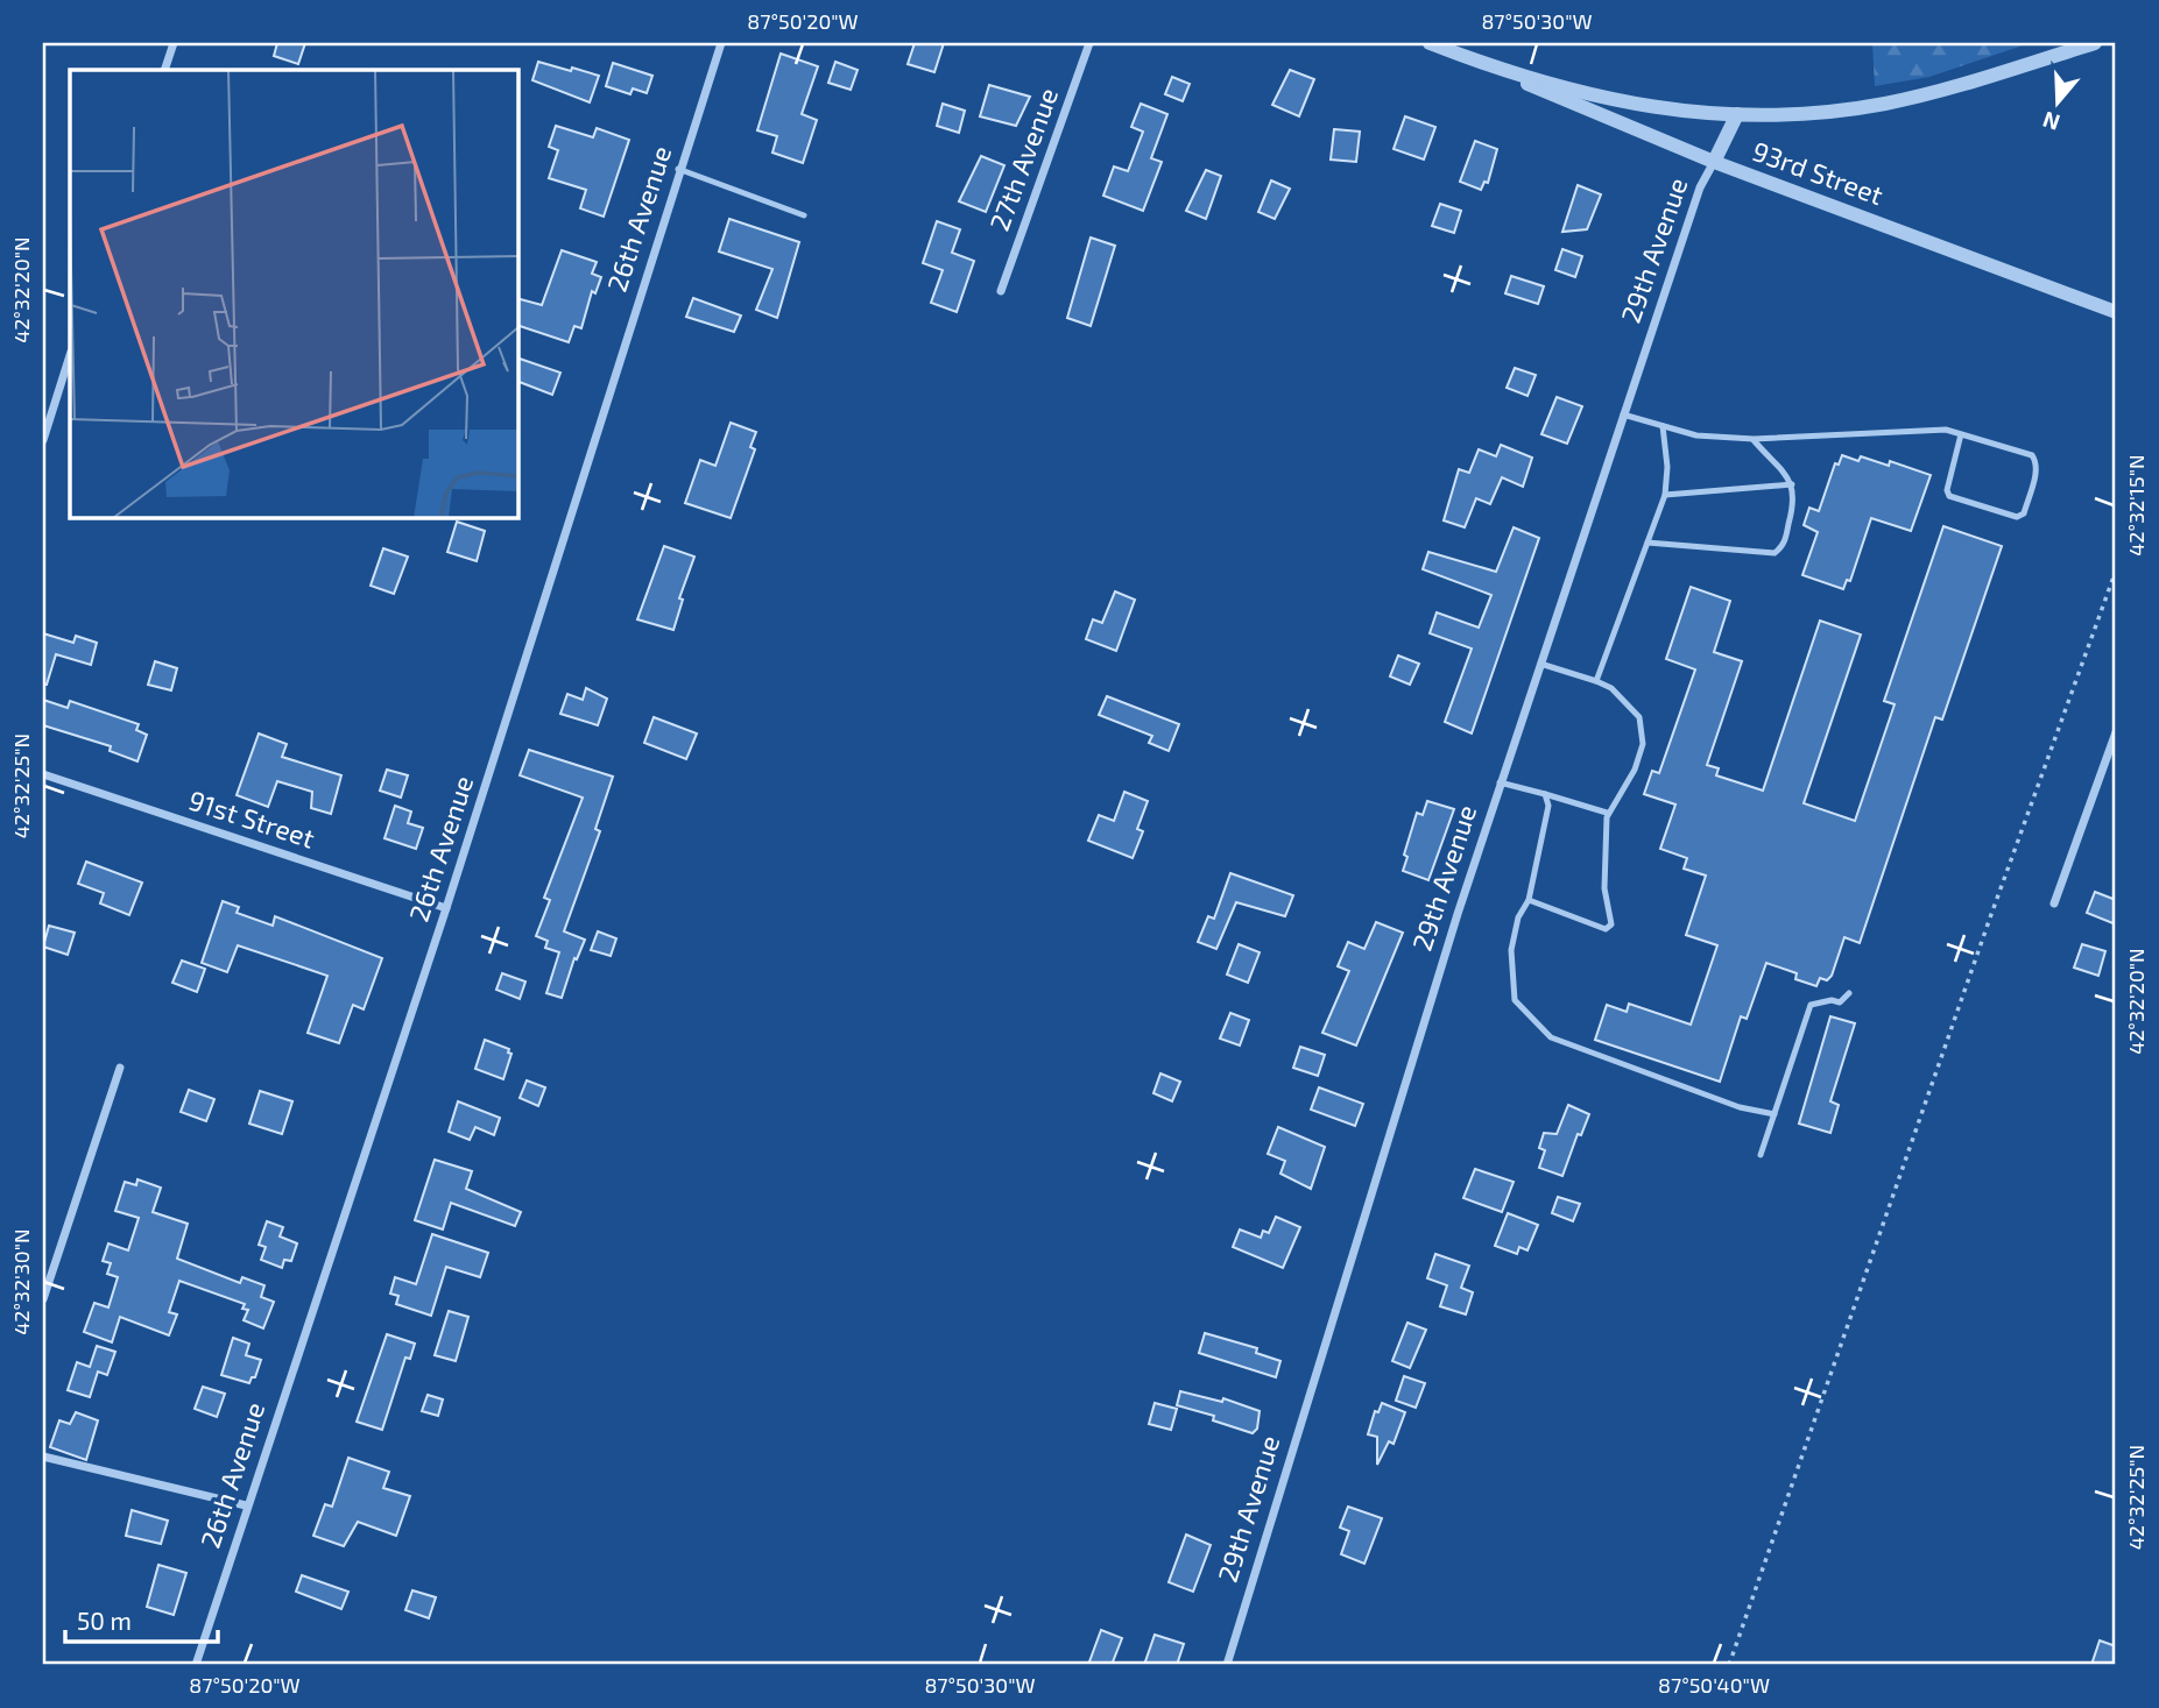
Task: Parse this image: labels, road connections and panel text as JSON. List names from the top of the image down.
{
  "streets": {
    "street": [
      "27th Avenue",
      "93rd Street",
      "26th Avenue",
      "29th Avenue",
      "91st Street"
    ]
  },
  "crossings": [
    ["93rd Street", "29th Avenue"],
    ["26th Avenue", "91st Street"]
  ],
  "scale_bar": "50 m",
  "north": "bottom",
  "coordinates": [
    "87°50'20\"W",
    "87°50'30\"W",
    "42°32'20\"N",
    "42°32'15\"N",
    "42°32'25\"N",
    "42°32'30\"N",
    "87°50'40\"W"
  ]
}
